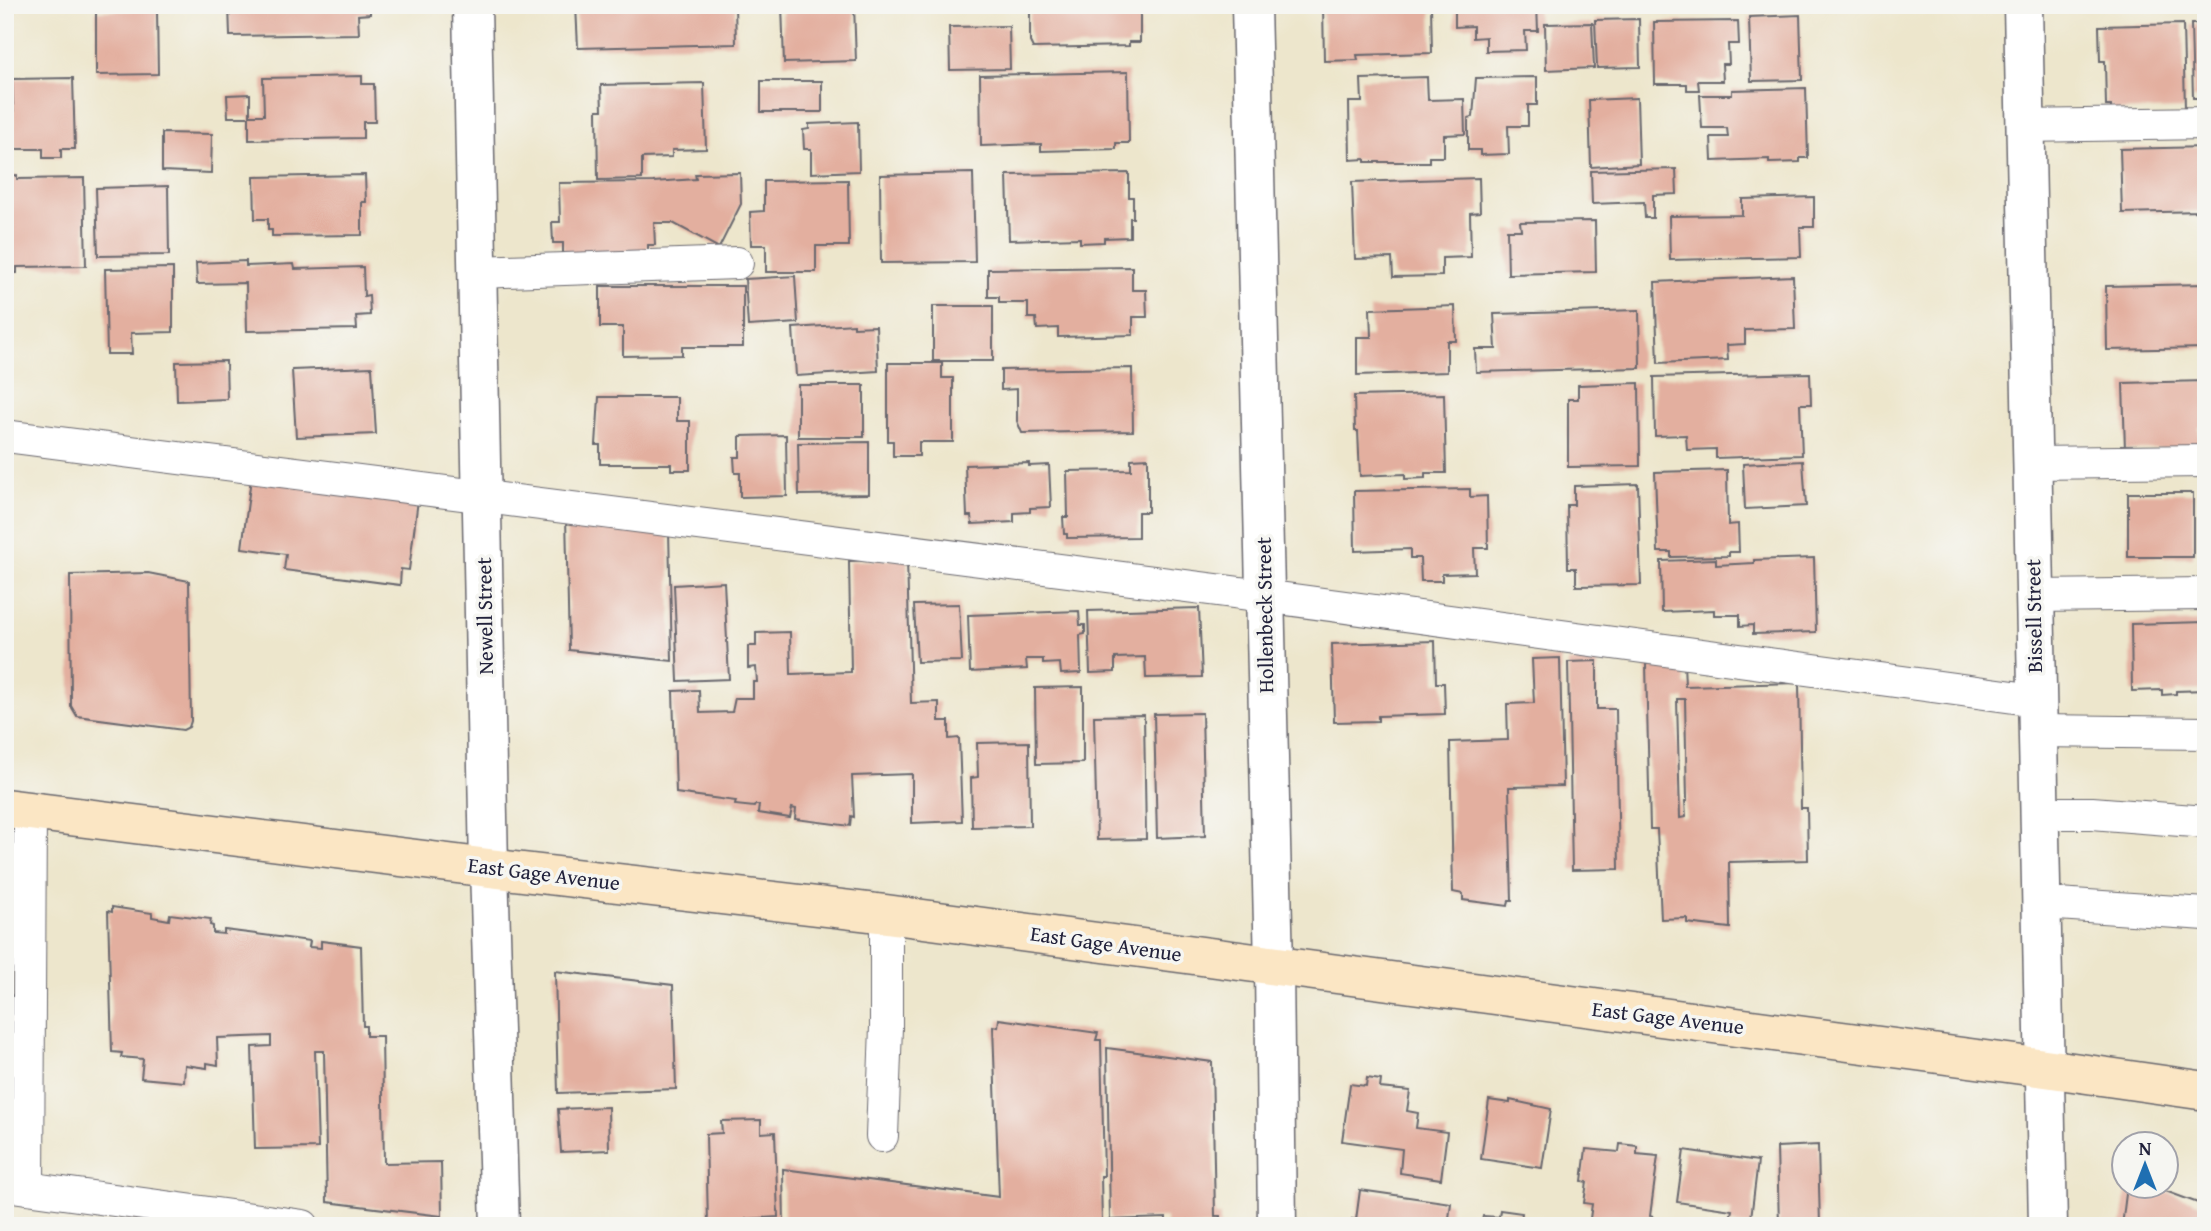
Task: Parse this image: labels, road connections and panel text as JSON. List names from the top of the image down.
{
  "streets": {
    "main road": ["East Gage Avenue"],
    "street": ["Hollenbeck Street", "Newell Street", "Bissell Street"]
  },
  "crossings": [
    ["Hollenbeck Street", "East Gage Avenue"],
    ["Newell Street", "East Gage Avenue"],
    ["Bissell Street", "East Gage Avenue"]
  ],
  "north": "top"
}
